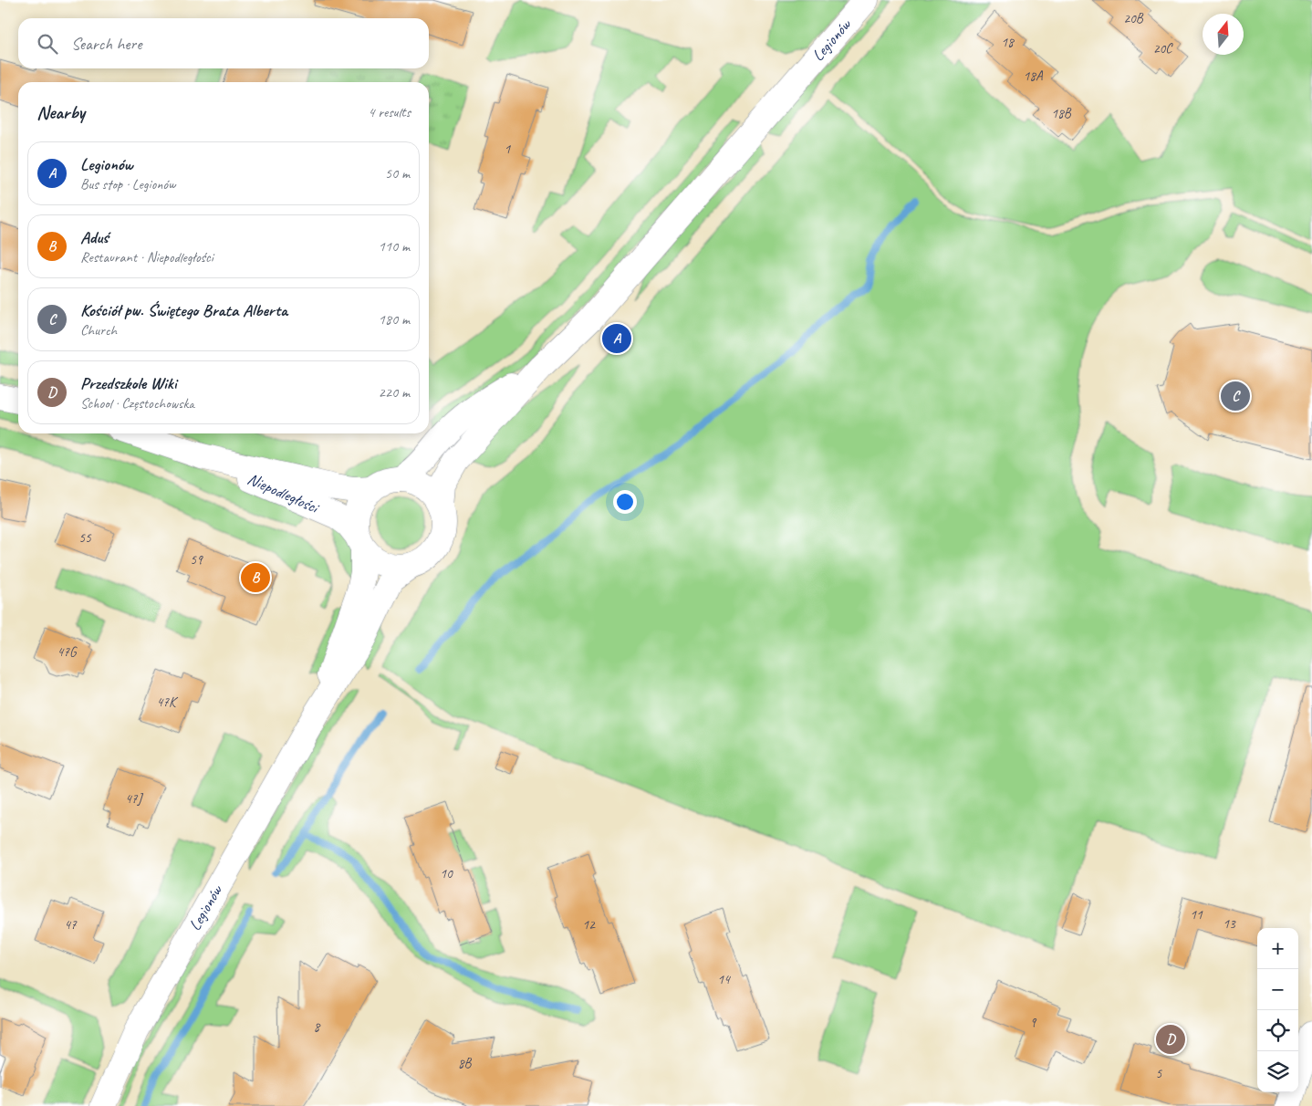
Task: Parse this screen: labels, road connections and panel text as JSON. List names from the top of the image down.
{
  "streets": {
    "street": ["Legionów", "Niepodległości"]
  },
  "crossings": [
    ["Legionów", "Niepodległości"]
  ],
  "house_numbers": [
    "20B",
    "18",
    "20C",
    "18A",
    "18B",
    "1",
    "55",
    "59",
    "47G",
    "47K",
    "47J",
    "10",
    "11",
    "13",
    "47",
    "12",
    "14",
    "9",
    "8",
    "8B",
    "5"
  ],
  "north": "top",
  "page": {
    "search": "Search here",
    "heading": ["Nearby", "4 results"],
    "list": [
      {
        "mark": "A",
        "name": "Legionów",
        "note": "Bus stop · Legionów",
        "value": "50 m"
      },
      {
        "mark": "B",
        "name": "Aduś",
        "note": "Restaurant · Niepodległości",
        "value": "110 m"
      },
      {
        "mark": "C",
        "name": "Kościół pw. Świętego Brata Alberta",
        "note": "Church",
        "value": "180 m"
      },
      {
        "mark": "D",
        "name": "Przedszkole Wiki",
        "note": "School · Częstochowska",
        "value": "220 m"
      }
    ],
    "pins": [
      "A",
      "C",
      "B",
      "D"
    ],
    "map_buttons": ["+", "−"]
  }
}
